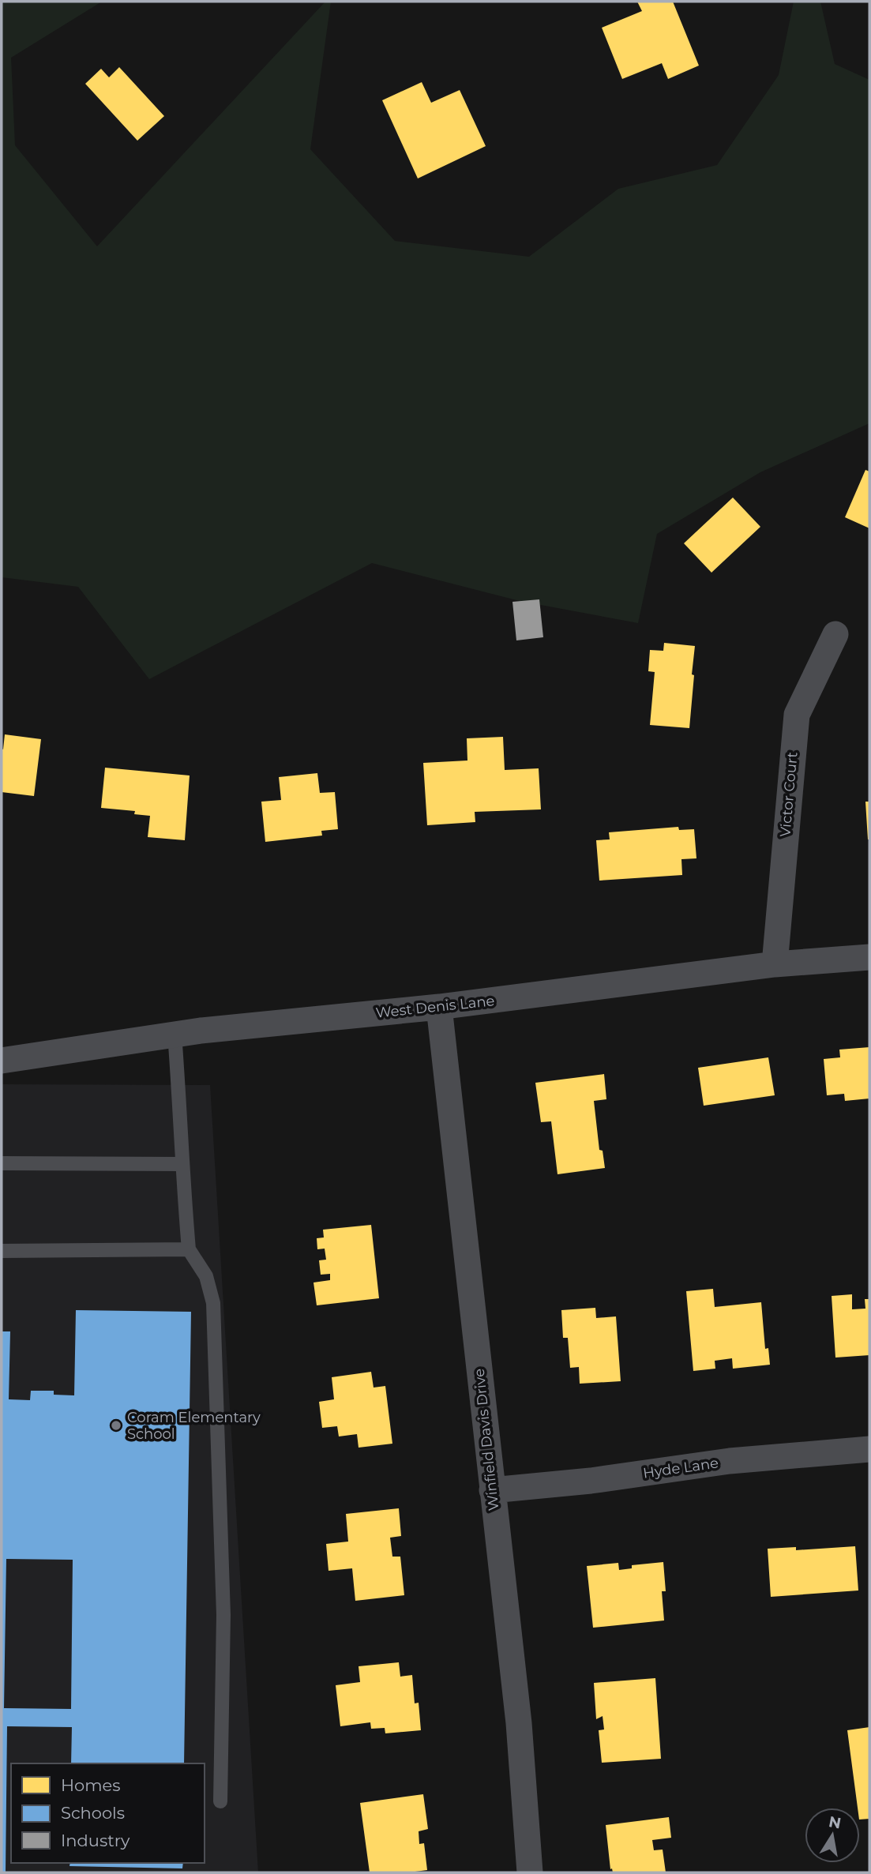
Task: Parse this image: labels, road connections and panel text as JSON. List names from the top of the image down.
{
  "streets": {
    "street": [
      "Victor Court",
      "West Denis Lane",
      "Winfield Davis Drive",
      "Hyde Lane"
    ]
  },
  "crossings": [
    ["Victor Court", "West Denis Lane"],
    ["West Denis Lane", "Winfield Davis Drive"],
    ["Winfield Davis Drive", "Hyde Lane"]
  ],
  "places": ["Coram Elementary School"],
  "legend": ["Homes", "Schools", "Industry"],
  "north": "top"
}
